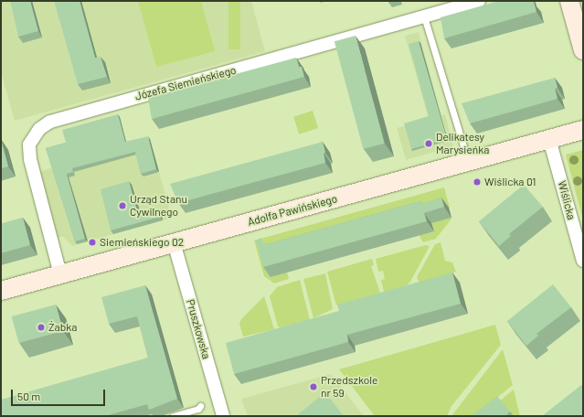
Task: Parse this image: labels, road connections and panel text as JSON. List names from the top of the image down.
{
  "streets": {
    "street": [
      "Józefa Siemieńskiego",
      "Wiślicka",
      "Adolfa Pawińskiego",
      "Pruszkowska"
    ]
  },
  "crossings": [
    ["Józefa Siemieńskiego", "Adolfa Pawińskiego"],
    ["Wiślicka", "Adolfa Pawińskiego"],
    ["Adolfa Pawińskiego", "Pruszkowska"]
  ],
  "places": [
    "Delikatesy Marysieńka",
    "Wiślicka 01",
    "Urząd Stanu Cywilnego",
    "Siemieńskiego 02",
    "Żabka",
    "Przedszkole nr 59"
  ],
  "scale_bar": "50 m"
}
